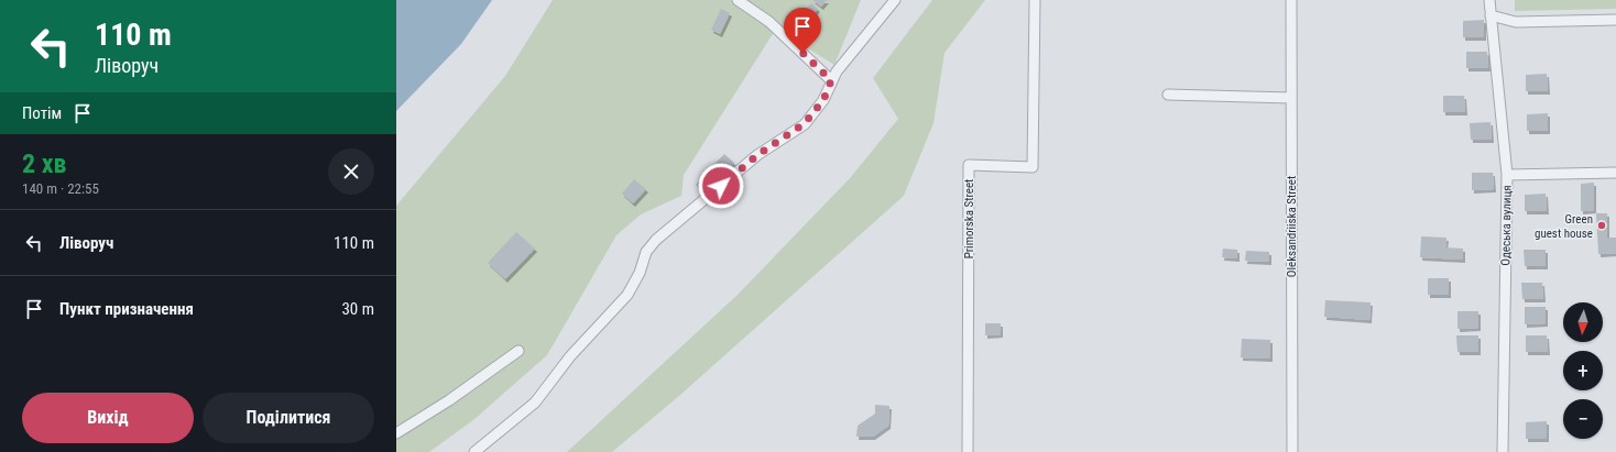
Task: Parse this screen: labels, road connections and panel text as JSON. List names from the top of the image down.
{
  "streets": {
    "street": ["Primorska Street", "Одеська вулиця", "Oleksandriiska Street"]
  },
  "places": ["Green guest house"],
  "north": "bottom",
  "page": {
    "turn": ["110 m", "Ліворуч"],
    "then": "Потім",
    "heading": ["2 хв", "140 m · 22:55"],
    "list": [
      {
        "name": "Ліворуч",
        "value": "110 m"
      },
      {
        "name": "Пункт призначення",
        "value": "30 m"
      }
    ],
    "map_buttons": ["+", "−"],
    "buttons": ["Вихід", "Поділитися"]
  }
}
